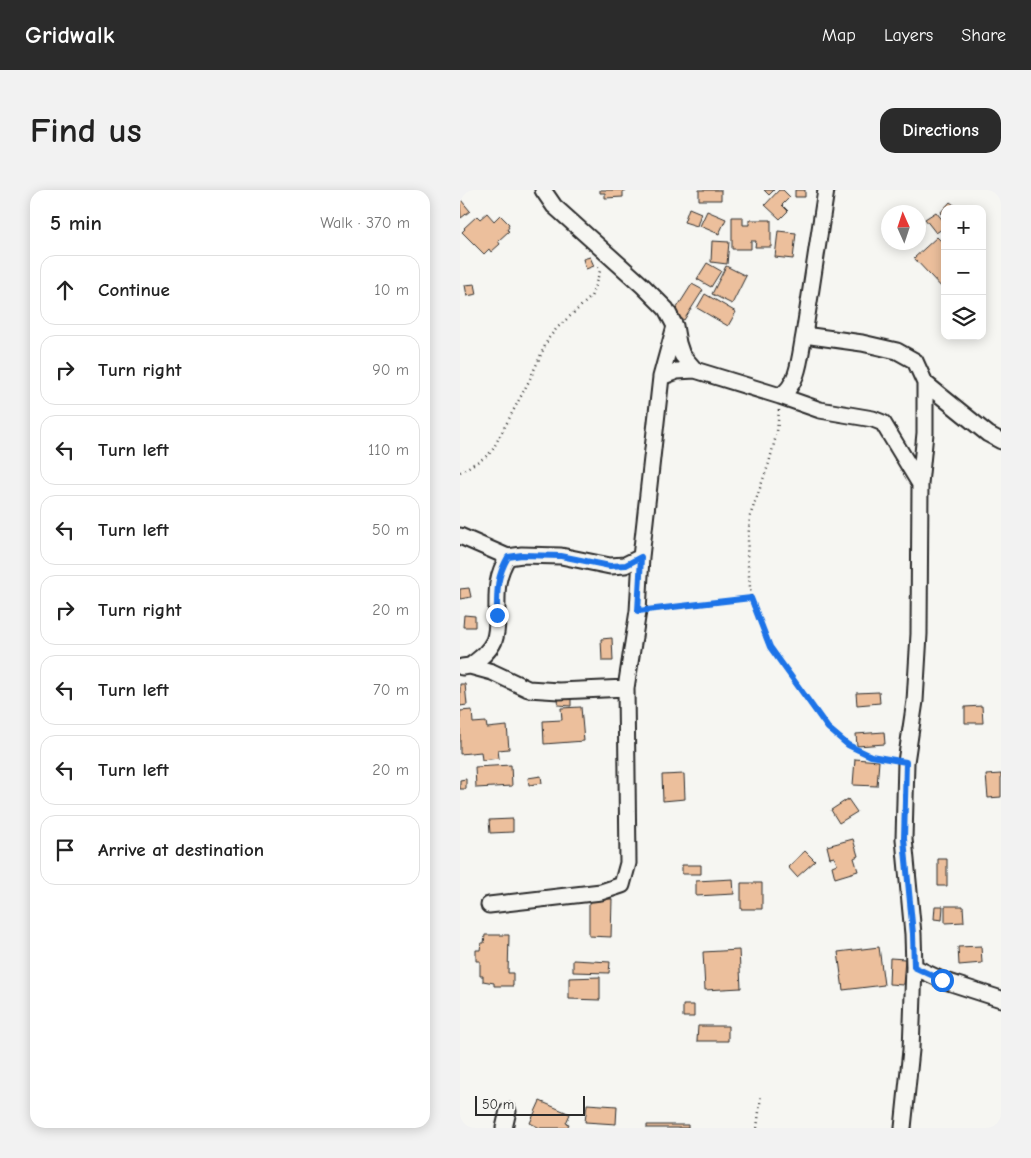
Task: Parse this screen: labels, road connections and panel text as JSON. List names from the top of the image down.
{
  "scale_bar": "50 m",
  "north": "top",
  "page": {
    "header": "Gridwalk",
    "nav": ["Map", "Layers", "Share"],
    "buttons": "Directions",
    "title": "Find us",
    "heading": ["5 min", "Walk · 370 m"],
    "map_buttons": ["+", "−"],
    "list": [
      ["Continue", "10 m"],
      ["Turn right", "90 m"],
      ["Turn left", "110 m"],
      ["Turn left", "50 m"],
      ["Turn right", "20 m"],
      ["Turn left", "70 m"],
      ["Turn left", "20 m"],
      "Arrive at destination"
    ],
    "scale": "50 m"
  }
}
